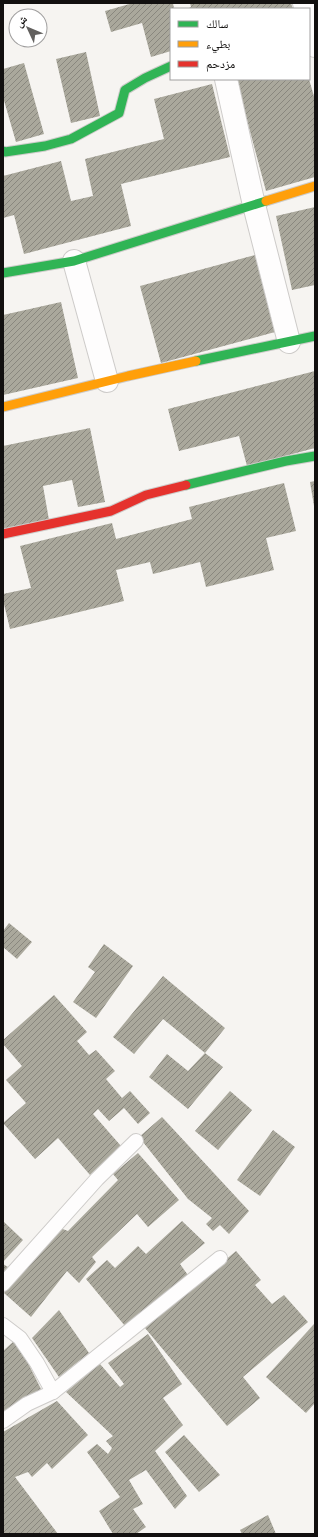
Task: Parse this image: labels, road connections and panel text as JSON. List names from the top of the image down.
{
  "legend": ["سالك", "بطيء", "مزدحم"],
  "north": "top left"
}
